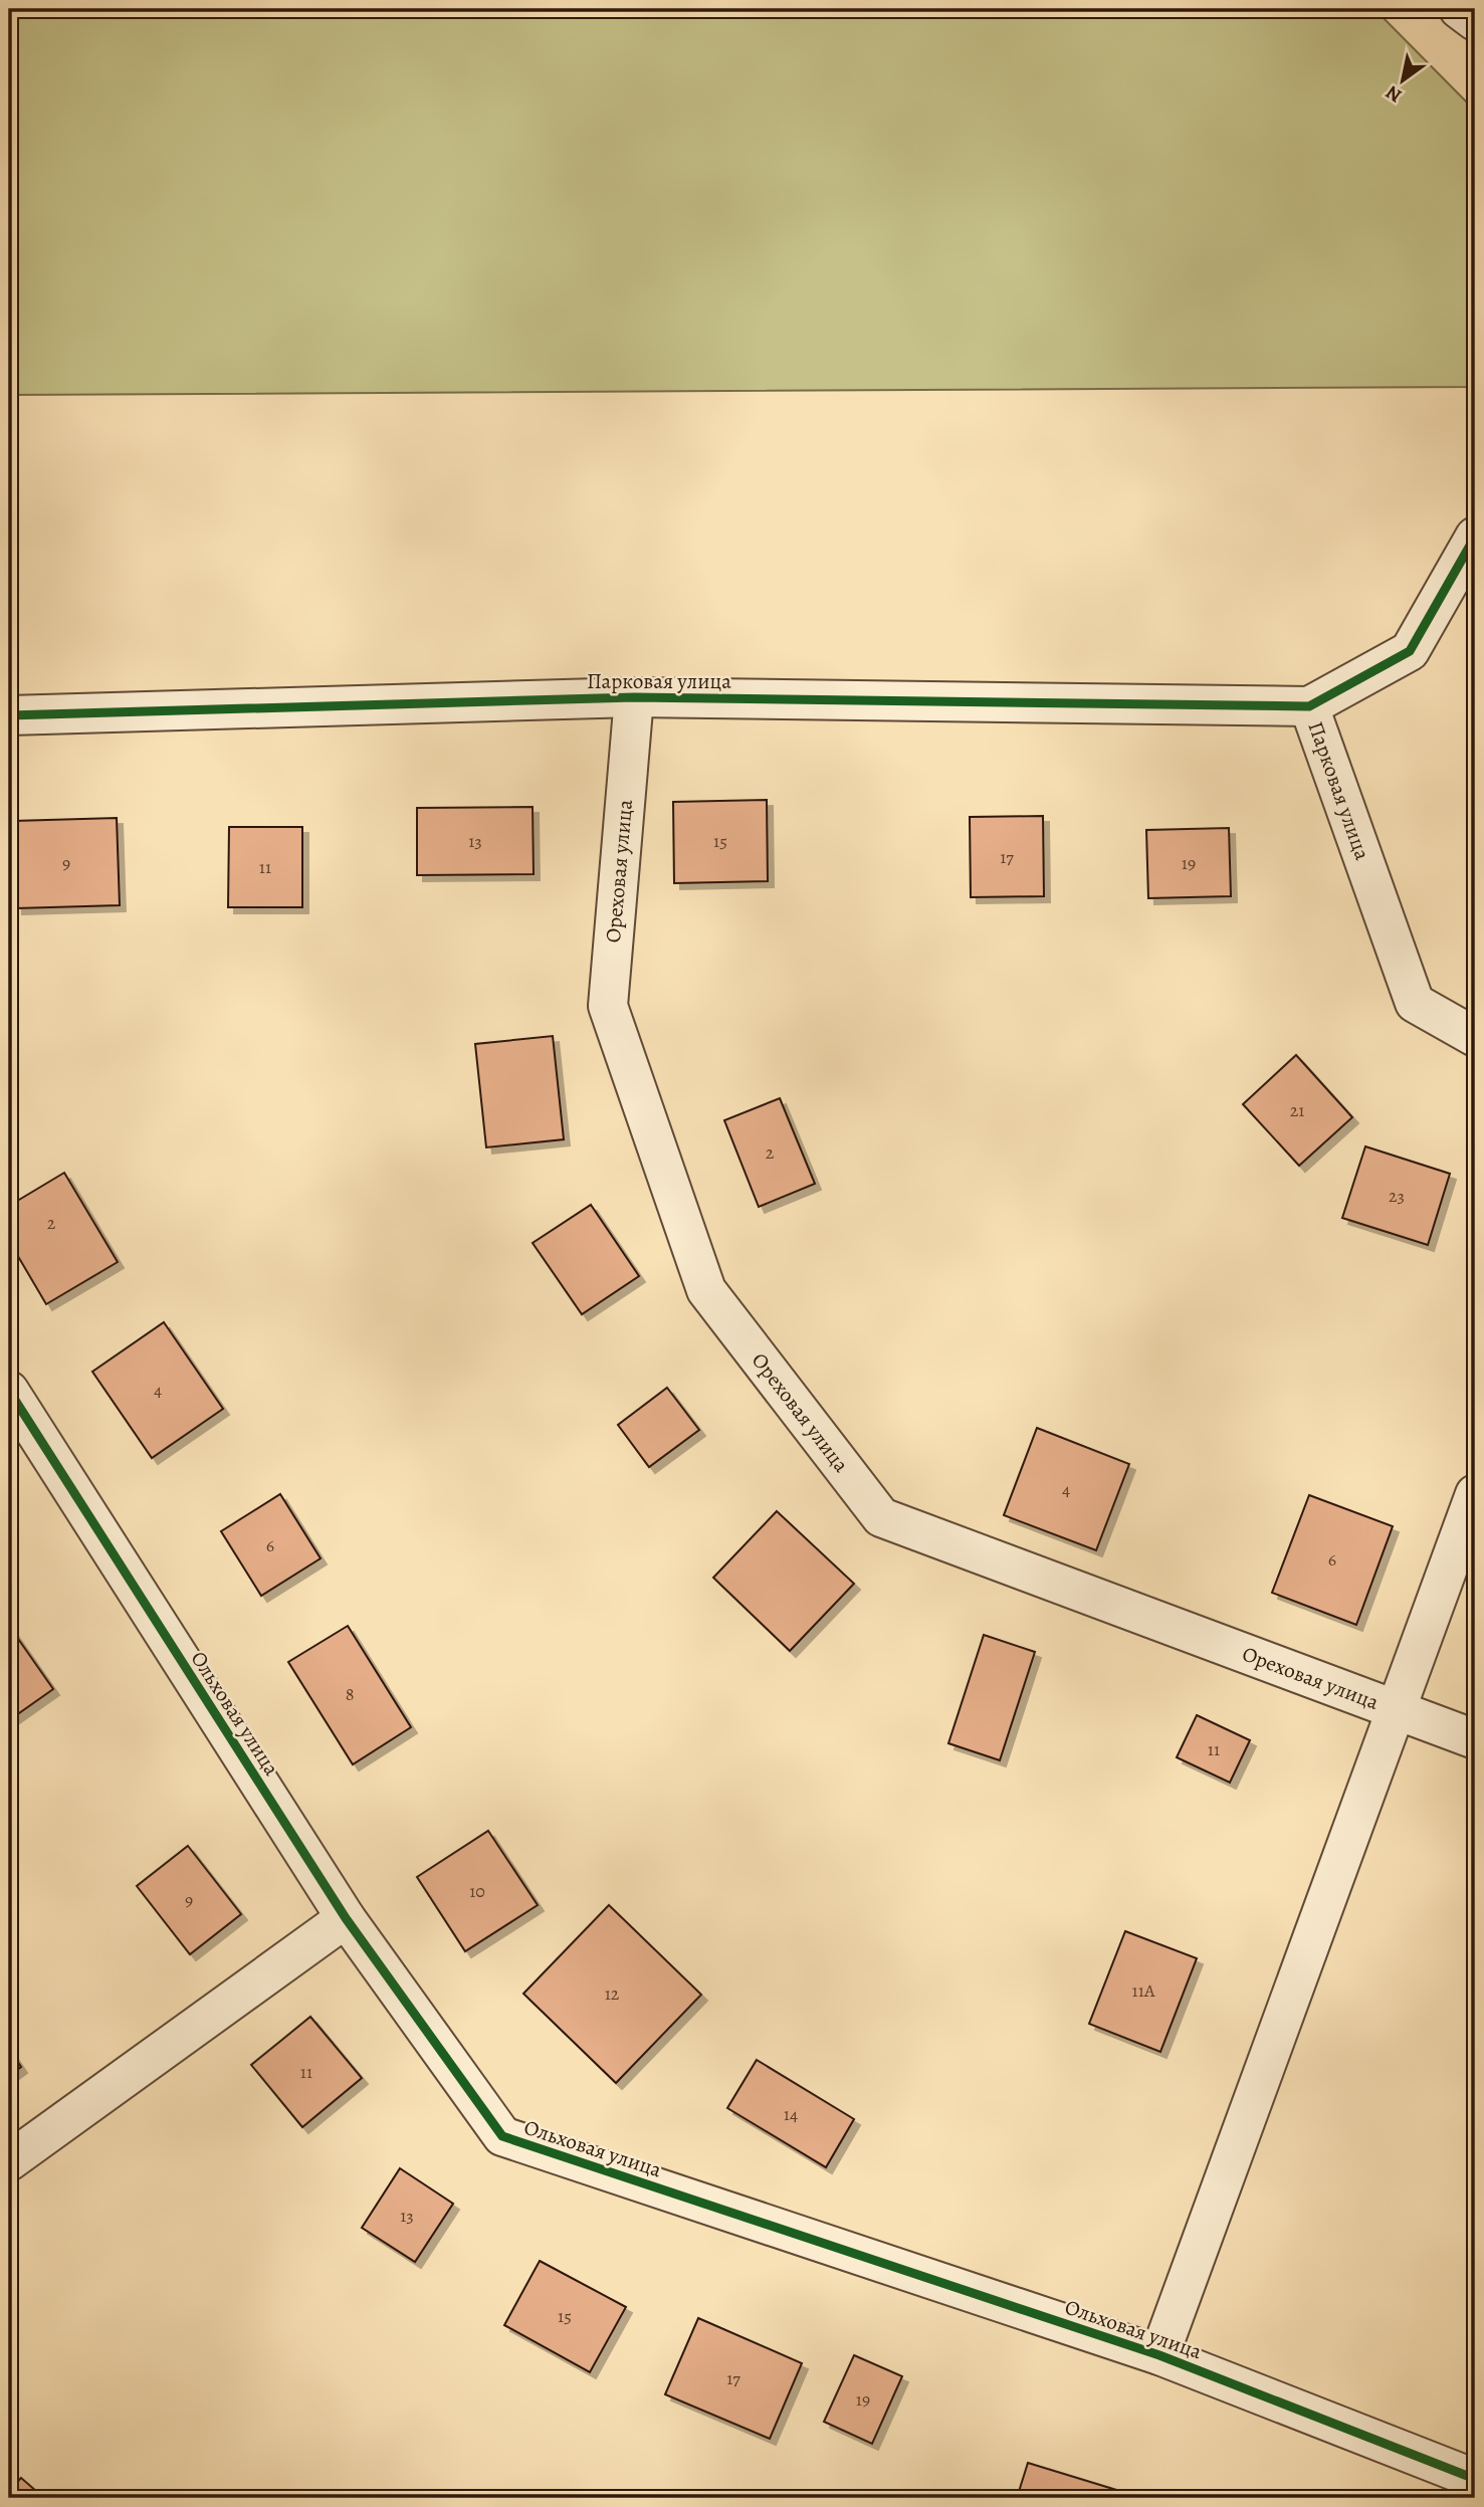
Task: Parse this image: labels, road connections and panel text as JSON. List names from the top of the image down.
{
  "streets": {
    "street": ["Парковая улица", "Ореховая улица", "Ольховая улица"]
  },
  "crossings": [
    ["Парковая улица", "Ореховая улица"]
  ],
  "house_numbers": [
    "13",
    "15",
    "17",
    "9",
    "19",
    "11",
    "21",
    "2",
    "23",
    "2",
    "4",
    "4",
    "6",
    "6",
    "8",
    "11",
    "10",
    "9",
    "11А",
    "12",
    "11",
    "14",
    "13",
    "15",
    "17",
    "19"
  ],
  "north": "bottom left"
}
